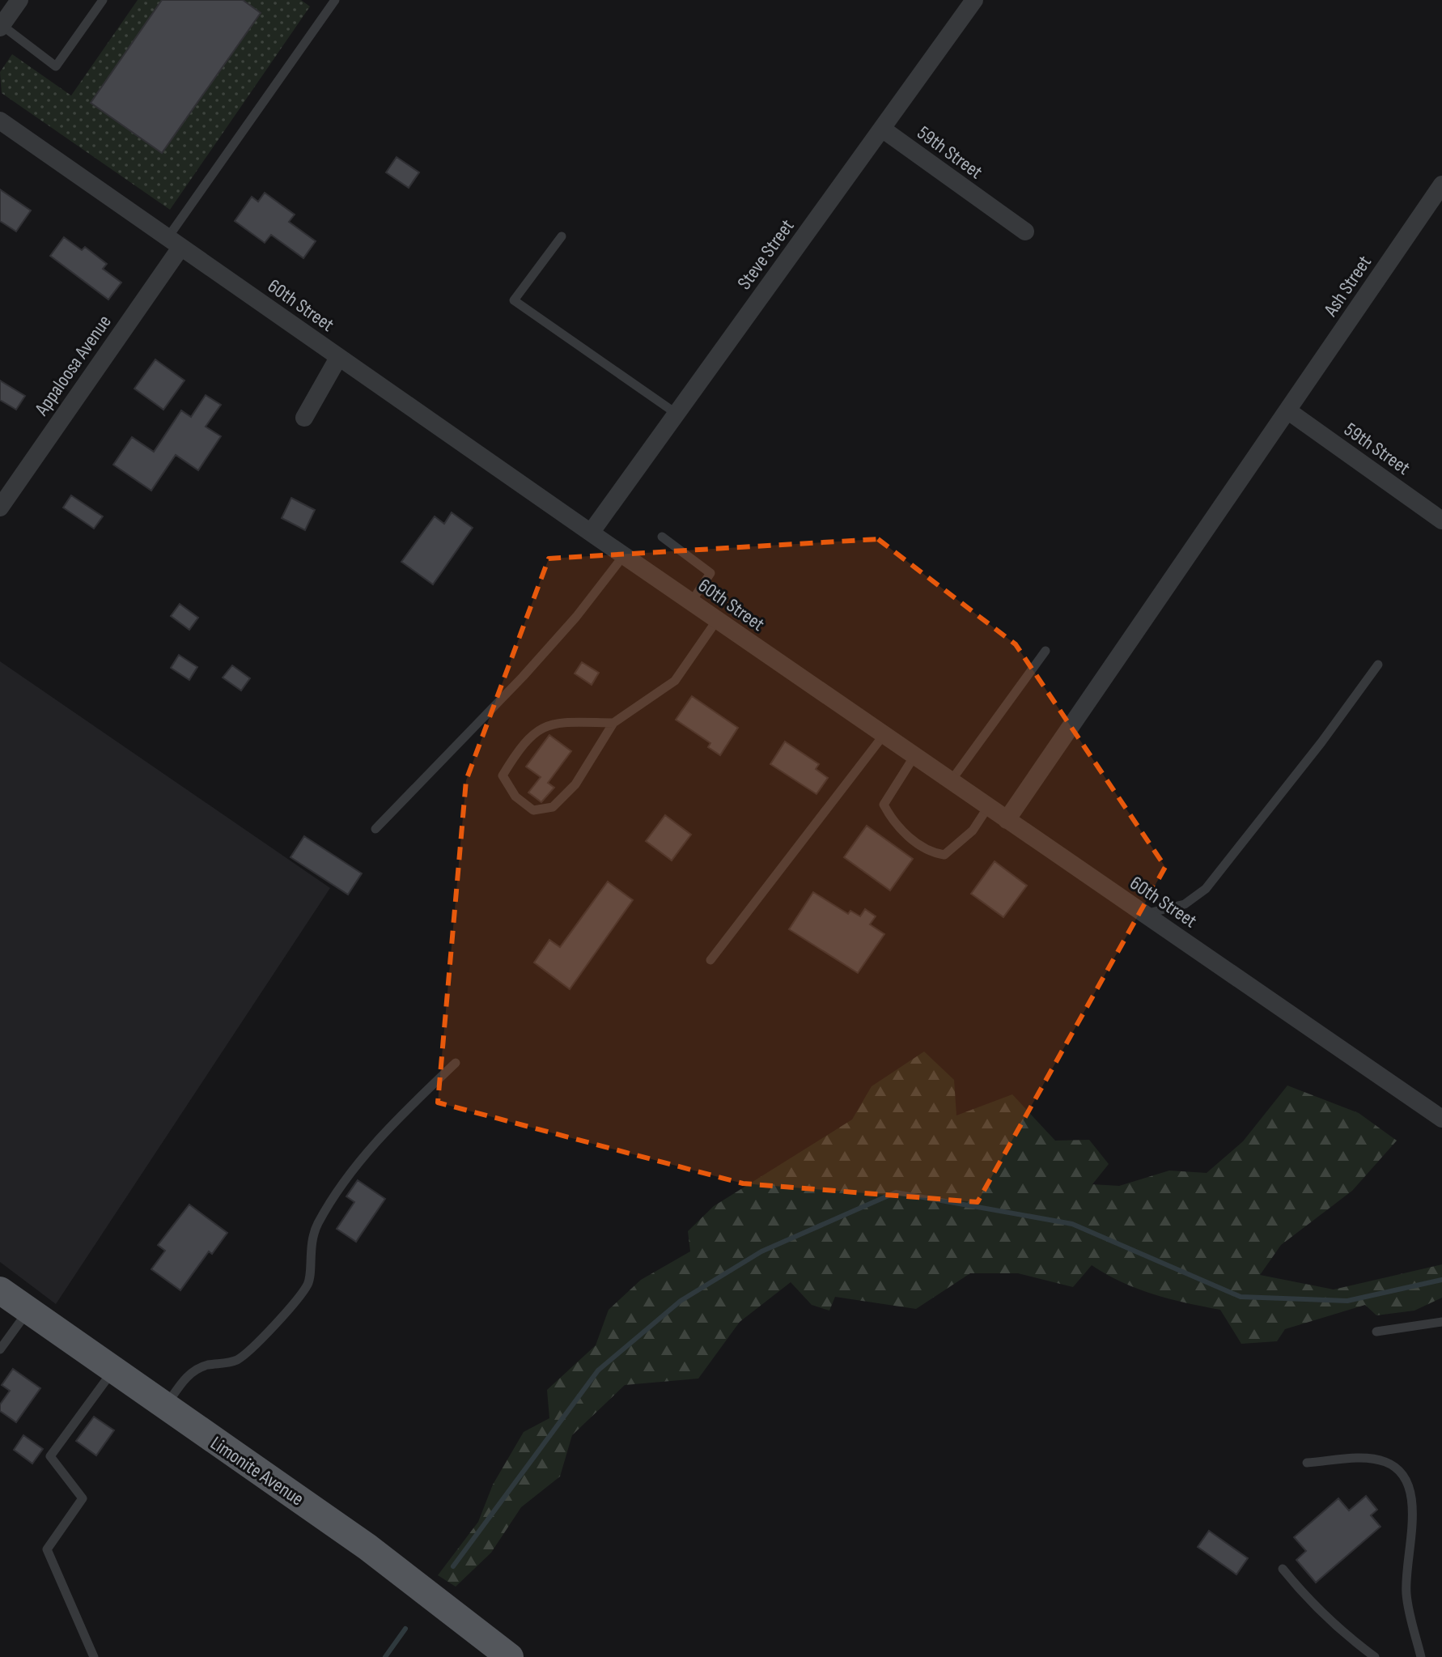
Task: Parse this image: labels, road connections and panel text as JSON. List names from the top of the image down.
{
  "streets": {
    "main road": ["Limonite Avenue"],
    "street": [
      "59th Street",
      "Steve Street",
      "Ash Street",
      "60th Street",
      "Appaloosa Avenue"
    ]
  },
  "crossings": [
    ["59th Street", "Steve Street"],
    ["59th Street", "Ash Street"],
    ["Steve Street", "60th Street"],
    ["Ash Street", "60th Street"],
    ["60th Street", "Appaloosa Avenue"]
  ]
}
